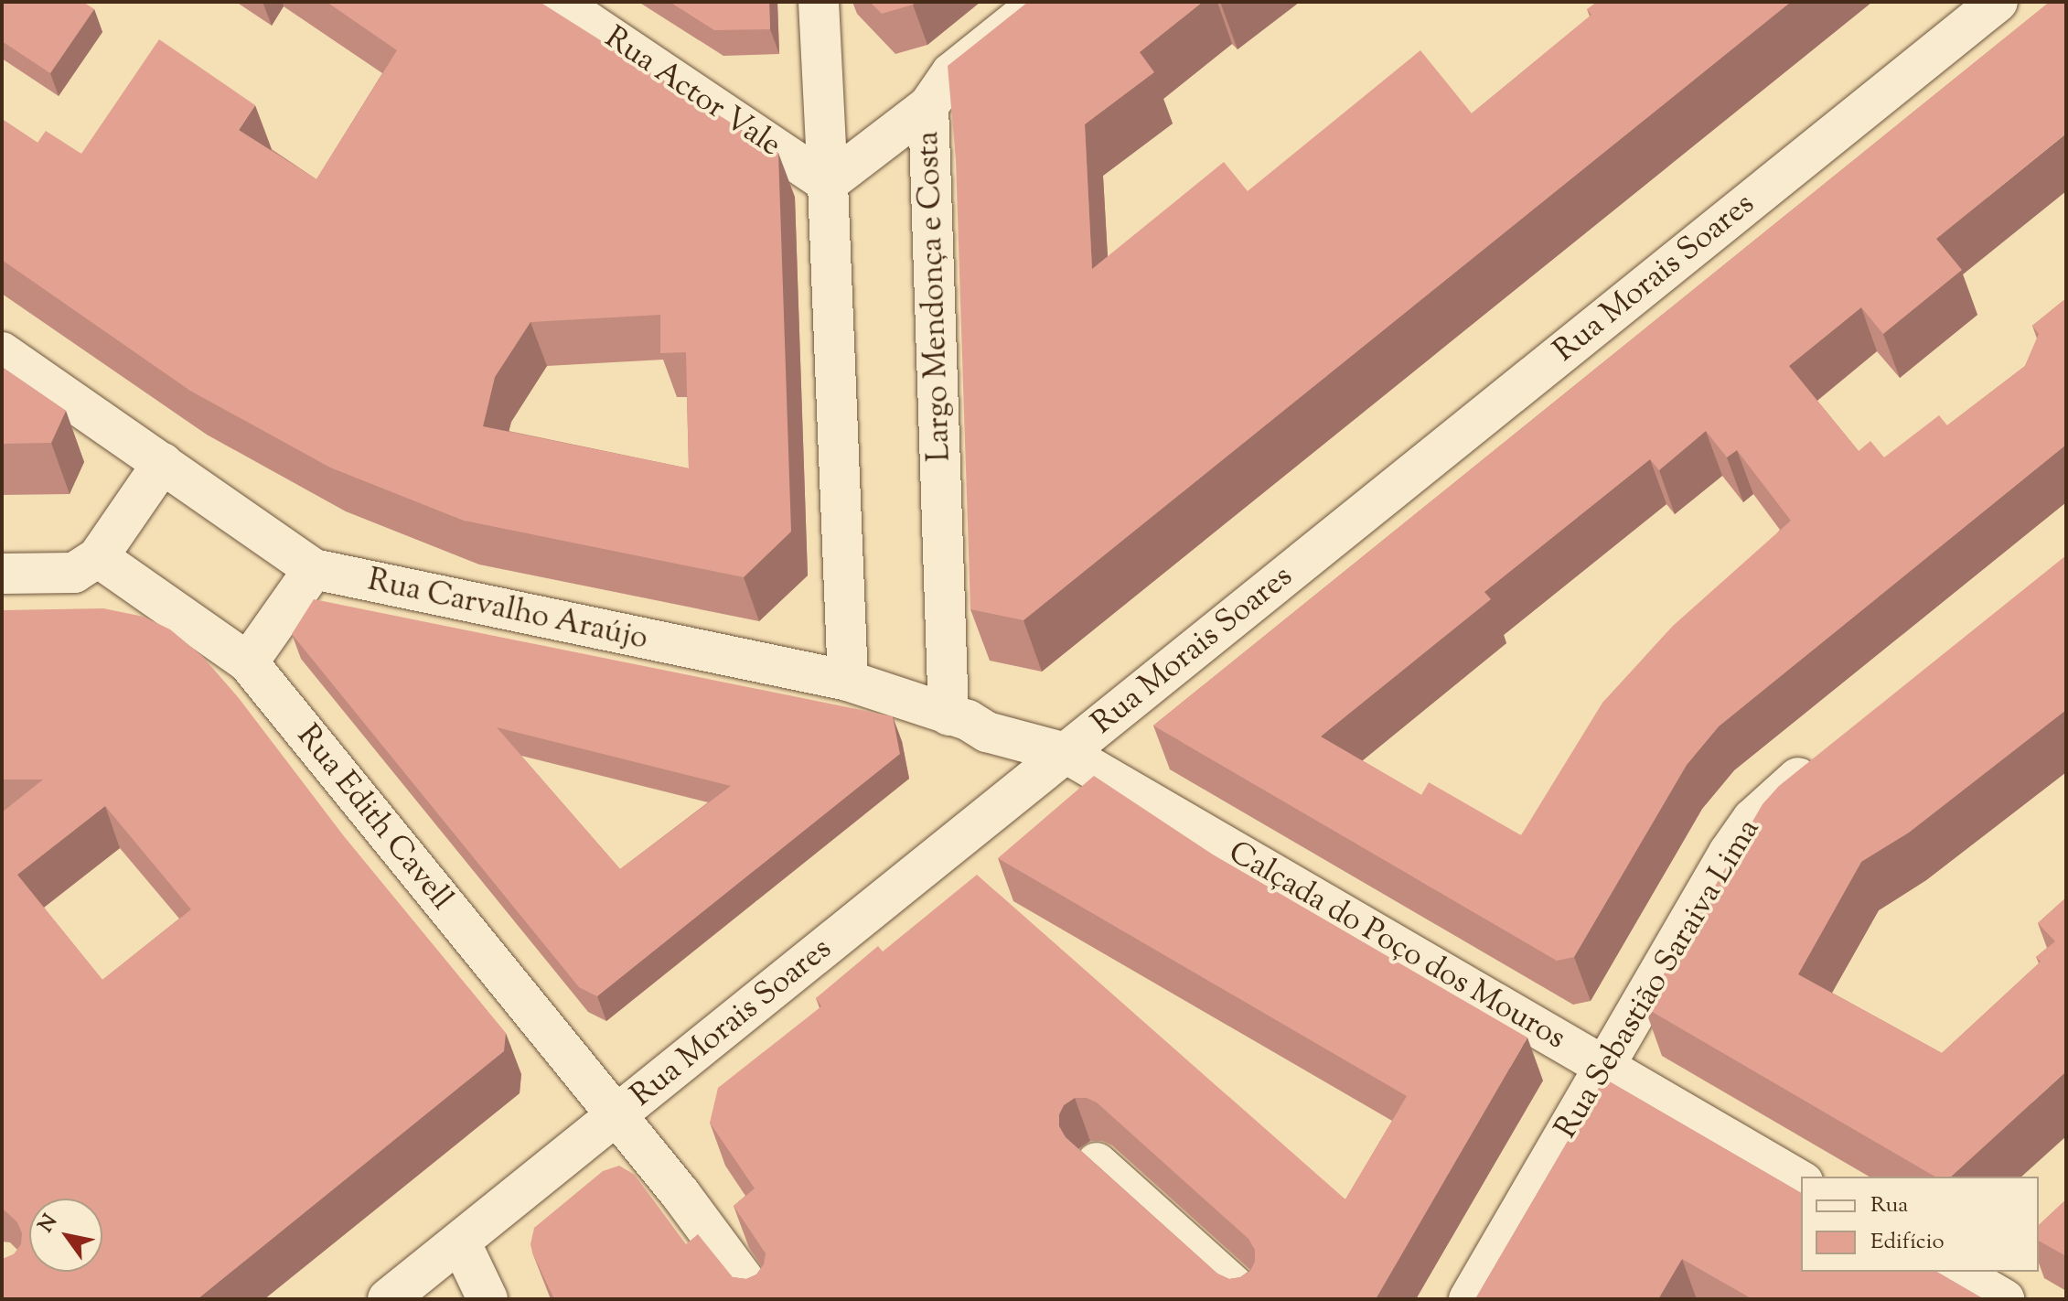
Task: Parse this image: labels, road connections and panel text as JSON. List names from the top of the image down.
{
  "streets": {
    "street": [
      "Rua Actor Vale",
      "Rua Morais Soares",
      "Largo Mendonça e Costa",
      "Rua Carvalho Araújo",
      "Rua Edith Cavell",
      "Calçada do Poço dos Mouros",
      "Rua Sebastião Saraiva Lima"
    ]
  },
  "crossings": [
    ["Rua Actor Vale", "Largo Mendonça e Costa"],
    ["Rua Morais Soares", "Rua Carvalho Araújo"],
    ["Rua Morais Soares", "Rua Edith Cavell"],
    ["Rua Morais Soares", "Calçada do Poço dos Mouros"],
    ["Largo Mendonça e Costa", "Rua Carvalho Araújo"],
    ["Rua Carvalho Araújo", "Calçada do Poço dos Mouros"],
    ["Calçada do Poço dos Mouros", "Rua Sebastião Saraiva Lima"]
  ],
  "legend": ["Rua", "Edifício"],
  "north": "top left"
}
